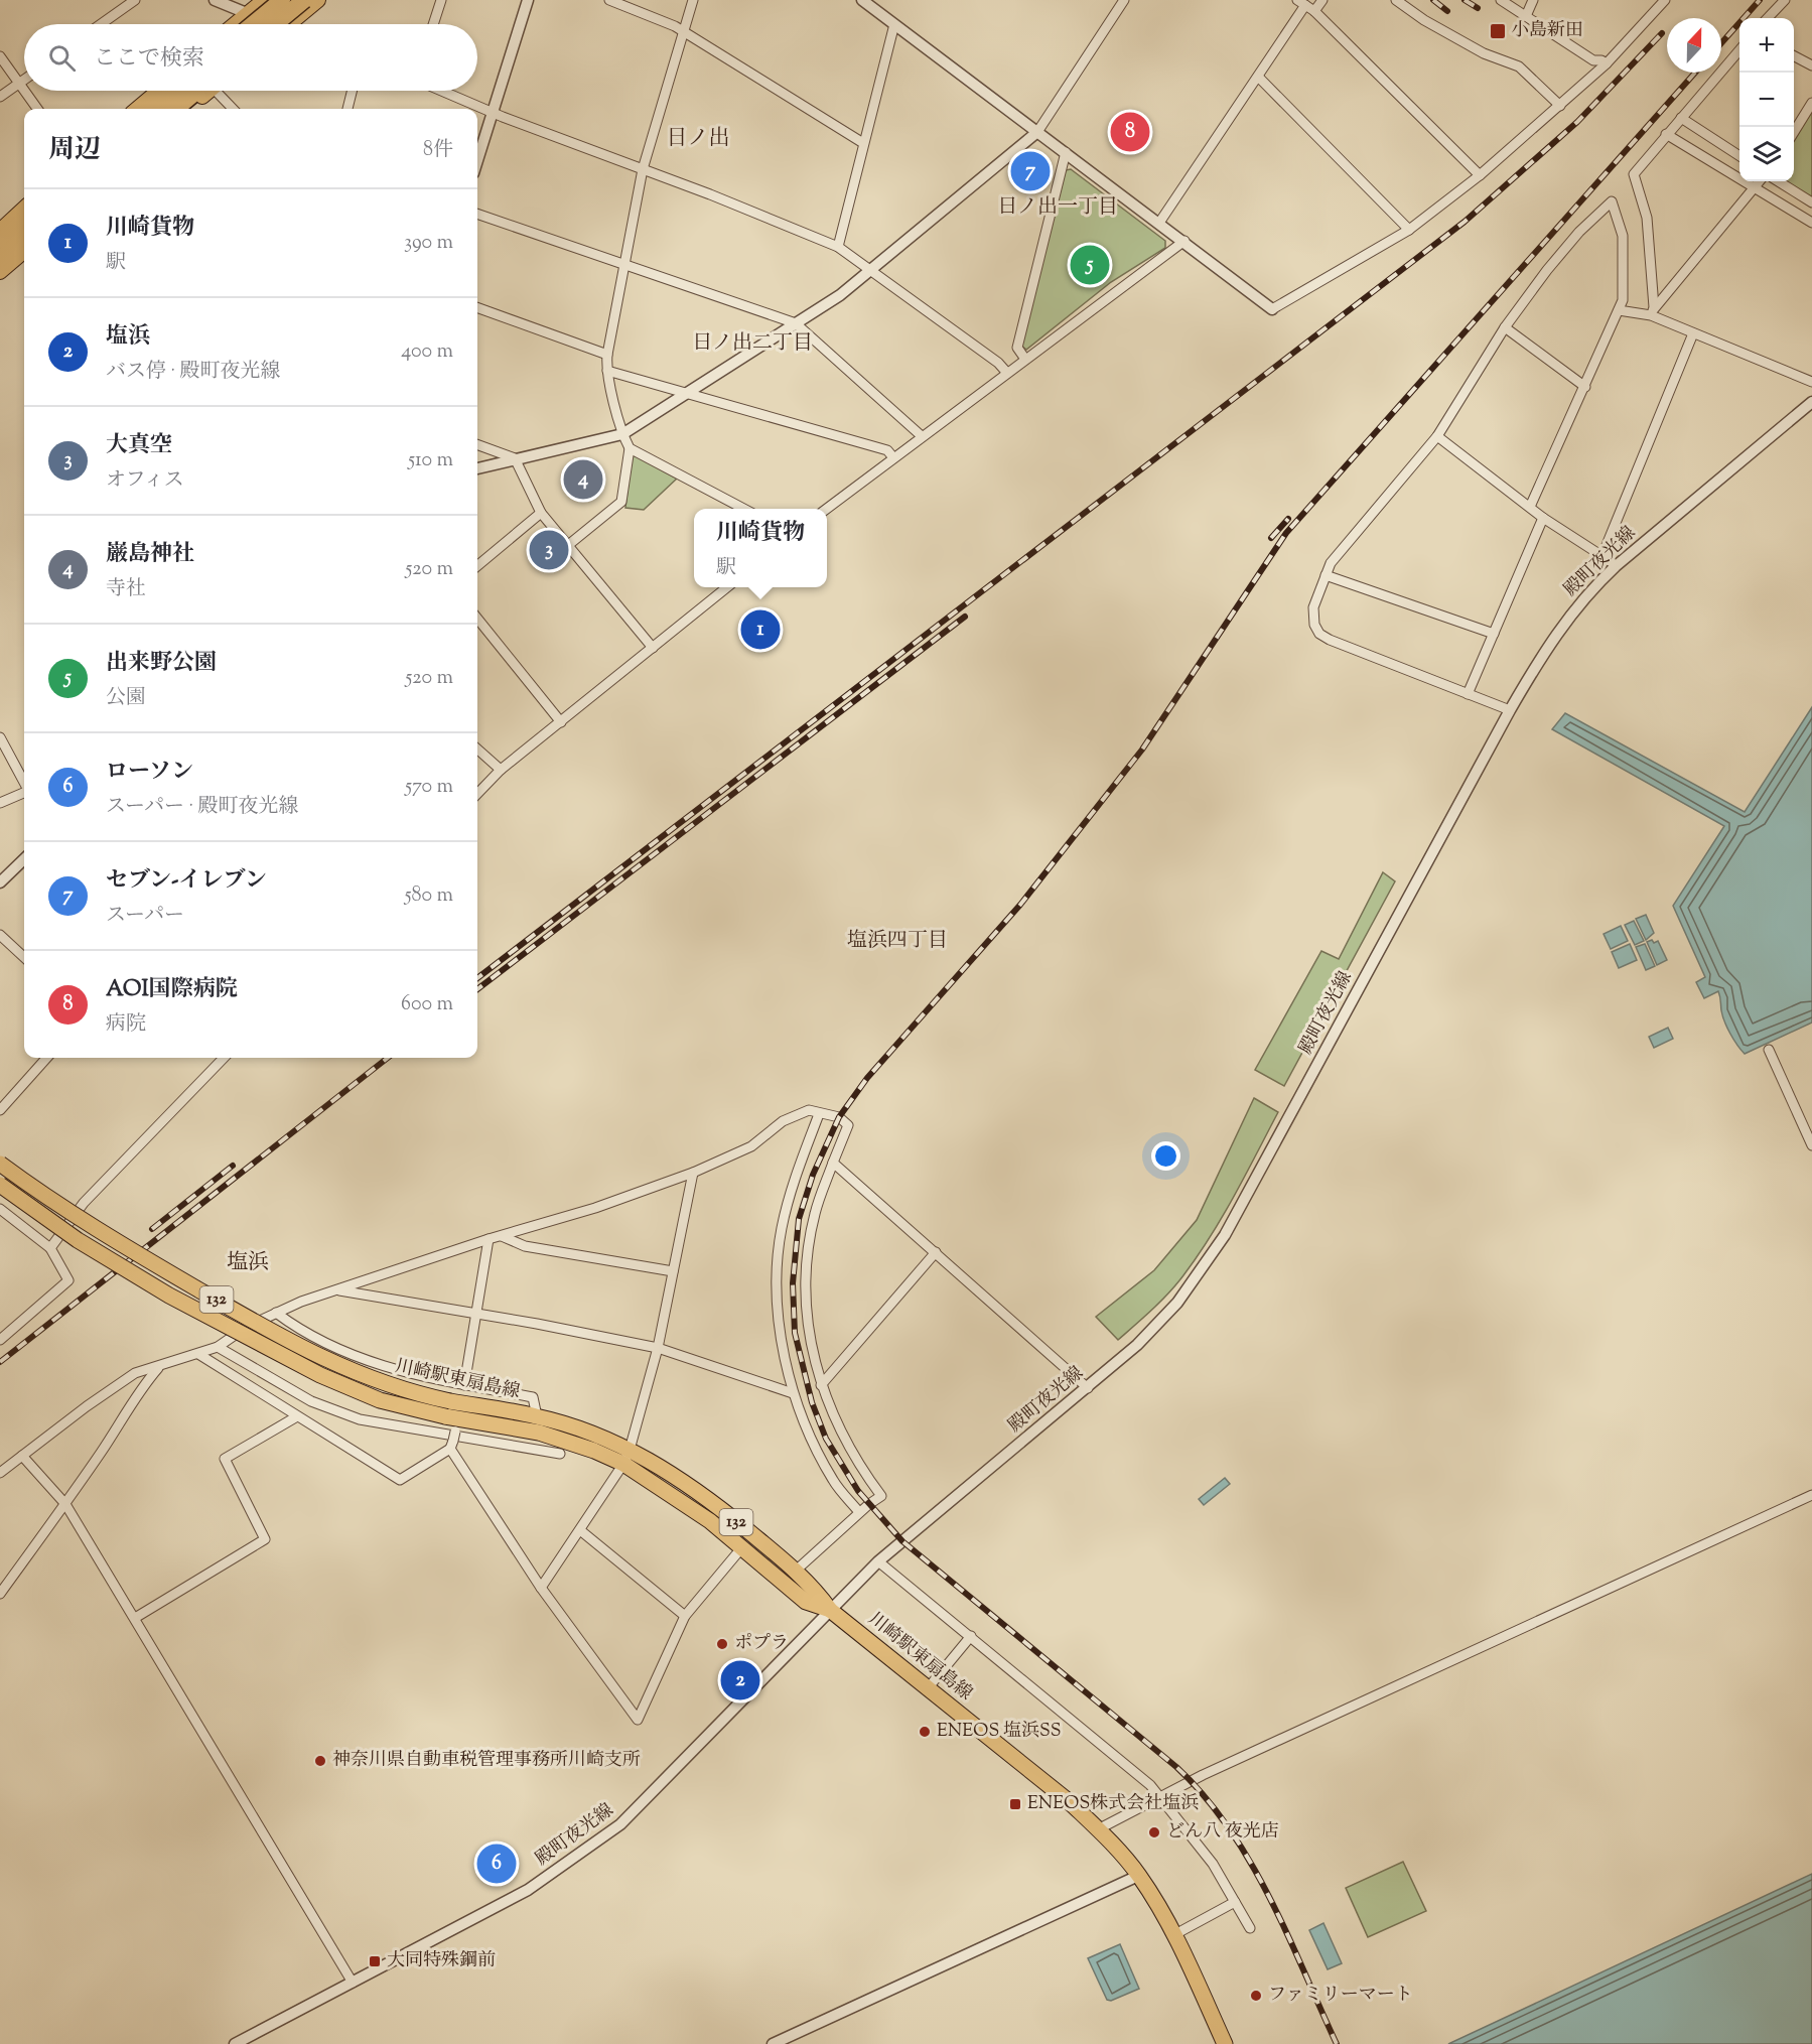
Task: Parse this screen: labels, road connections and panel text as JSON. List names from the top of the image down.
{
  "streets": {
    "highway": ["132", "川崎駅東扇島線"],
    "street": ["殿町夜光線"]
  },
  "crossings": [
    ["殿町夜光線", "川崎駅東扇島線"]
  ],
  "districts": [
    "日ノ出",
    "日ノ出一丁目",
    "日ノ出二丁目",
    "塩浜四丁目",
    "塩浜"
  ],
  "places": {
    "transit": ["小島新田", "ENEOS株式会社塩浜", "大同特殊鋼前"],
    "other": [
      "ポプラ",
      "ENEOS 塩浜SS",
      "神奈川県自動車税管理事務所川崎支所",
      "どん八 夜光店",
      "ファミリーマート"
    ]
  },
  "north": "top",
  "page": {
    "map_buttons": ["+", "−"],
    "search": "ここで検索",
    "heading": ["周辺", "8件"],
    "pins": [
      "8",
      "7",
      "5",
      "4",
      "3",
      "1",
      "2",
      "6"
    ],
    "list": [
      {
        "mark": "1",
        "name": "川崎貨物",
        "note": "駅",
        "value": "390 m"
      },
      {
        "mark": "2",
        "name": "塩浜",
        "note": "バス停 · 殿町夜光線",
        "value": "400 m"
      },
      {
        "mark": "3",
        "name": "大真空",
        "note": "オフィス",
        "value": "510 m"
      },
      {
        "mark": "4",
        "name": "巌島神社",
        "note": "寺社",
        "value": "520 m"
      },
      {
        "mark": "5",
        "name": "出来野公園",
        "note": "公園",
        "value": "520 m"
      },
      {
        "mark": "6",
        "name": "ローソン",
        "note": "スーパー · 殿町夜光線",
        "value": "570 m"
      },
      {
        "mark": "7",
        "name": "セブン-イレブン",
        "note": "スーパー",
        "value": "580 m"
      },
      {
        "mark": "8",
        "name": "AOI国際病院",
        "note": "病院",
        "value": "600 m"
      }
    ],
    "popup": ["川崎貨物", "駅"]
  }
}
